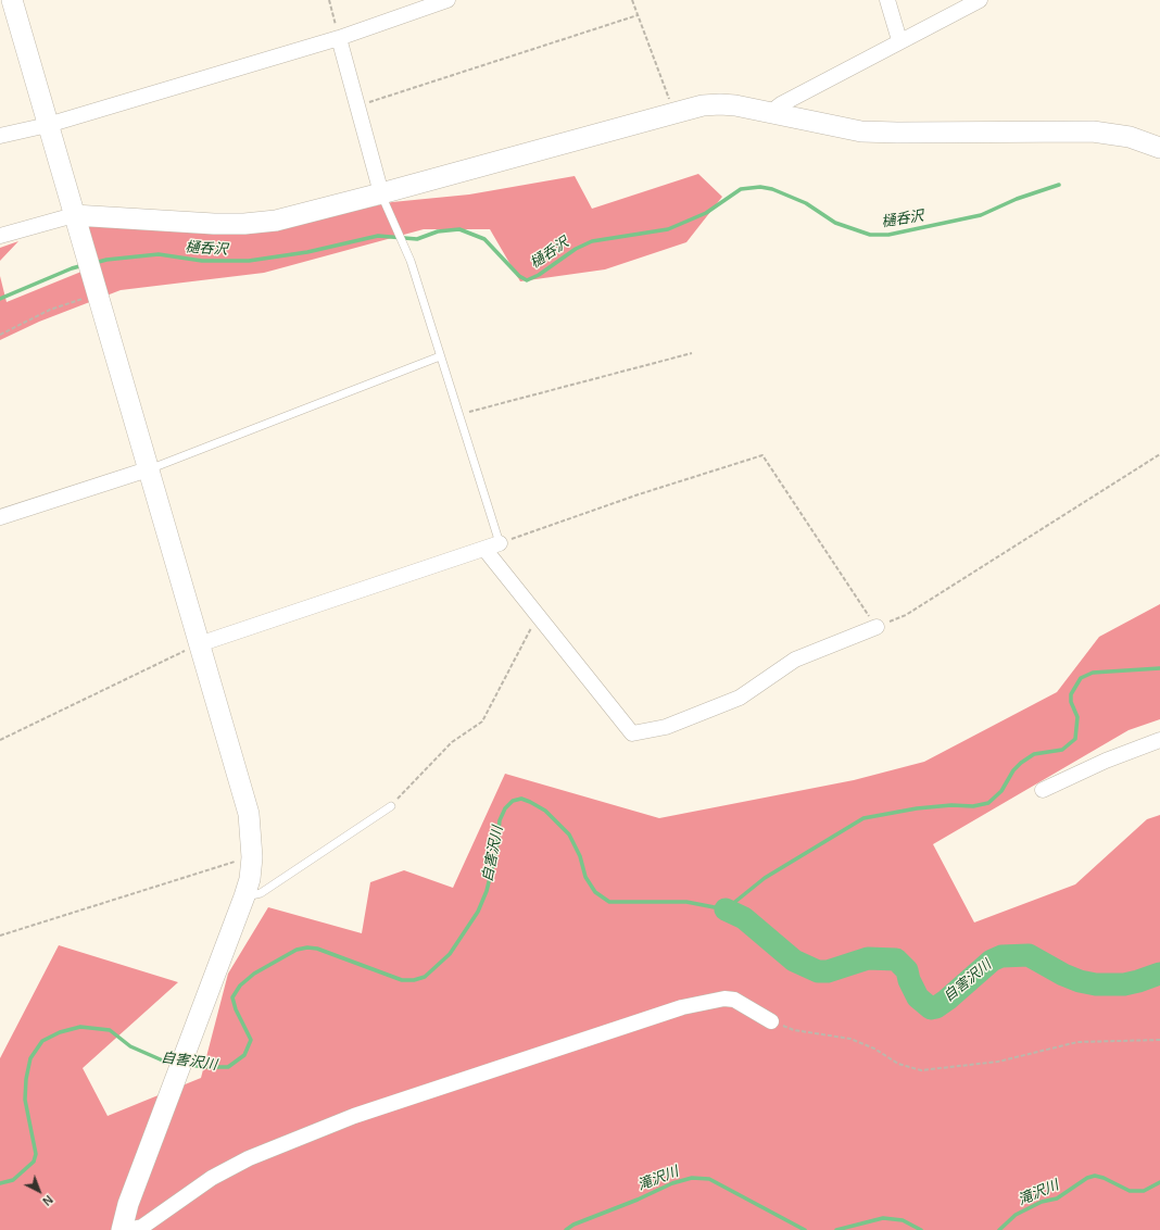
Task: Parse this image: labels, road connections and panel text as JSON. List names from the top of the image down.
{
  "water": ["樋呑沢", "自害沢川", "滝沢川"],
  "north": "bottom right"
}
